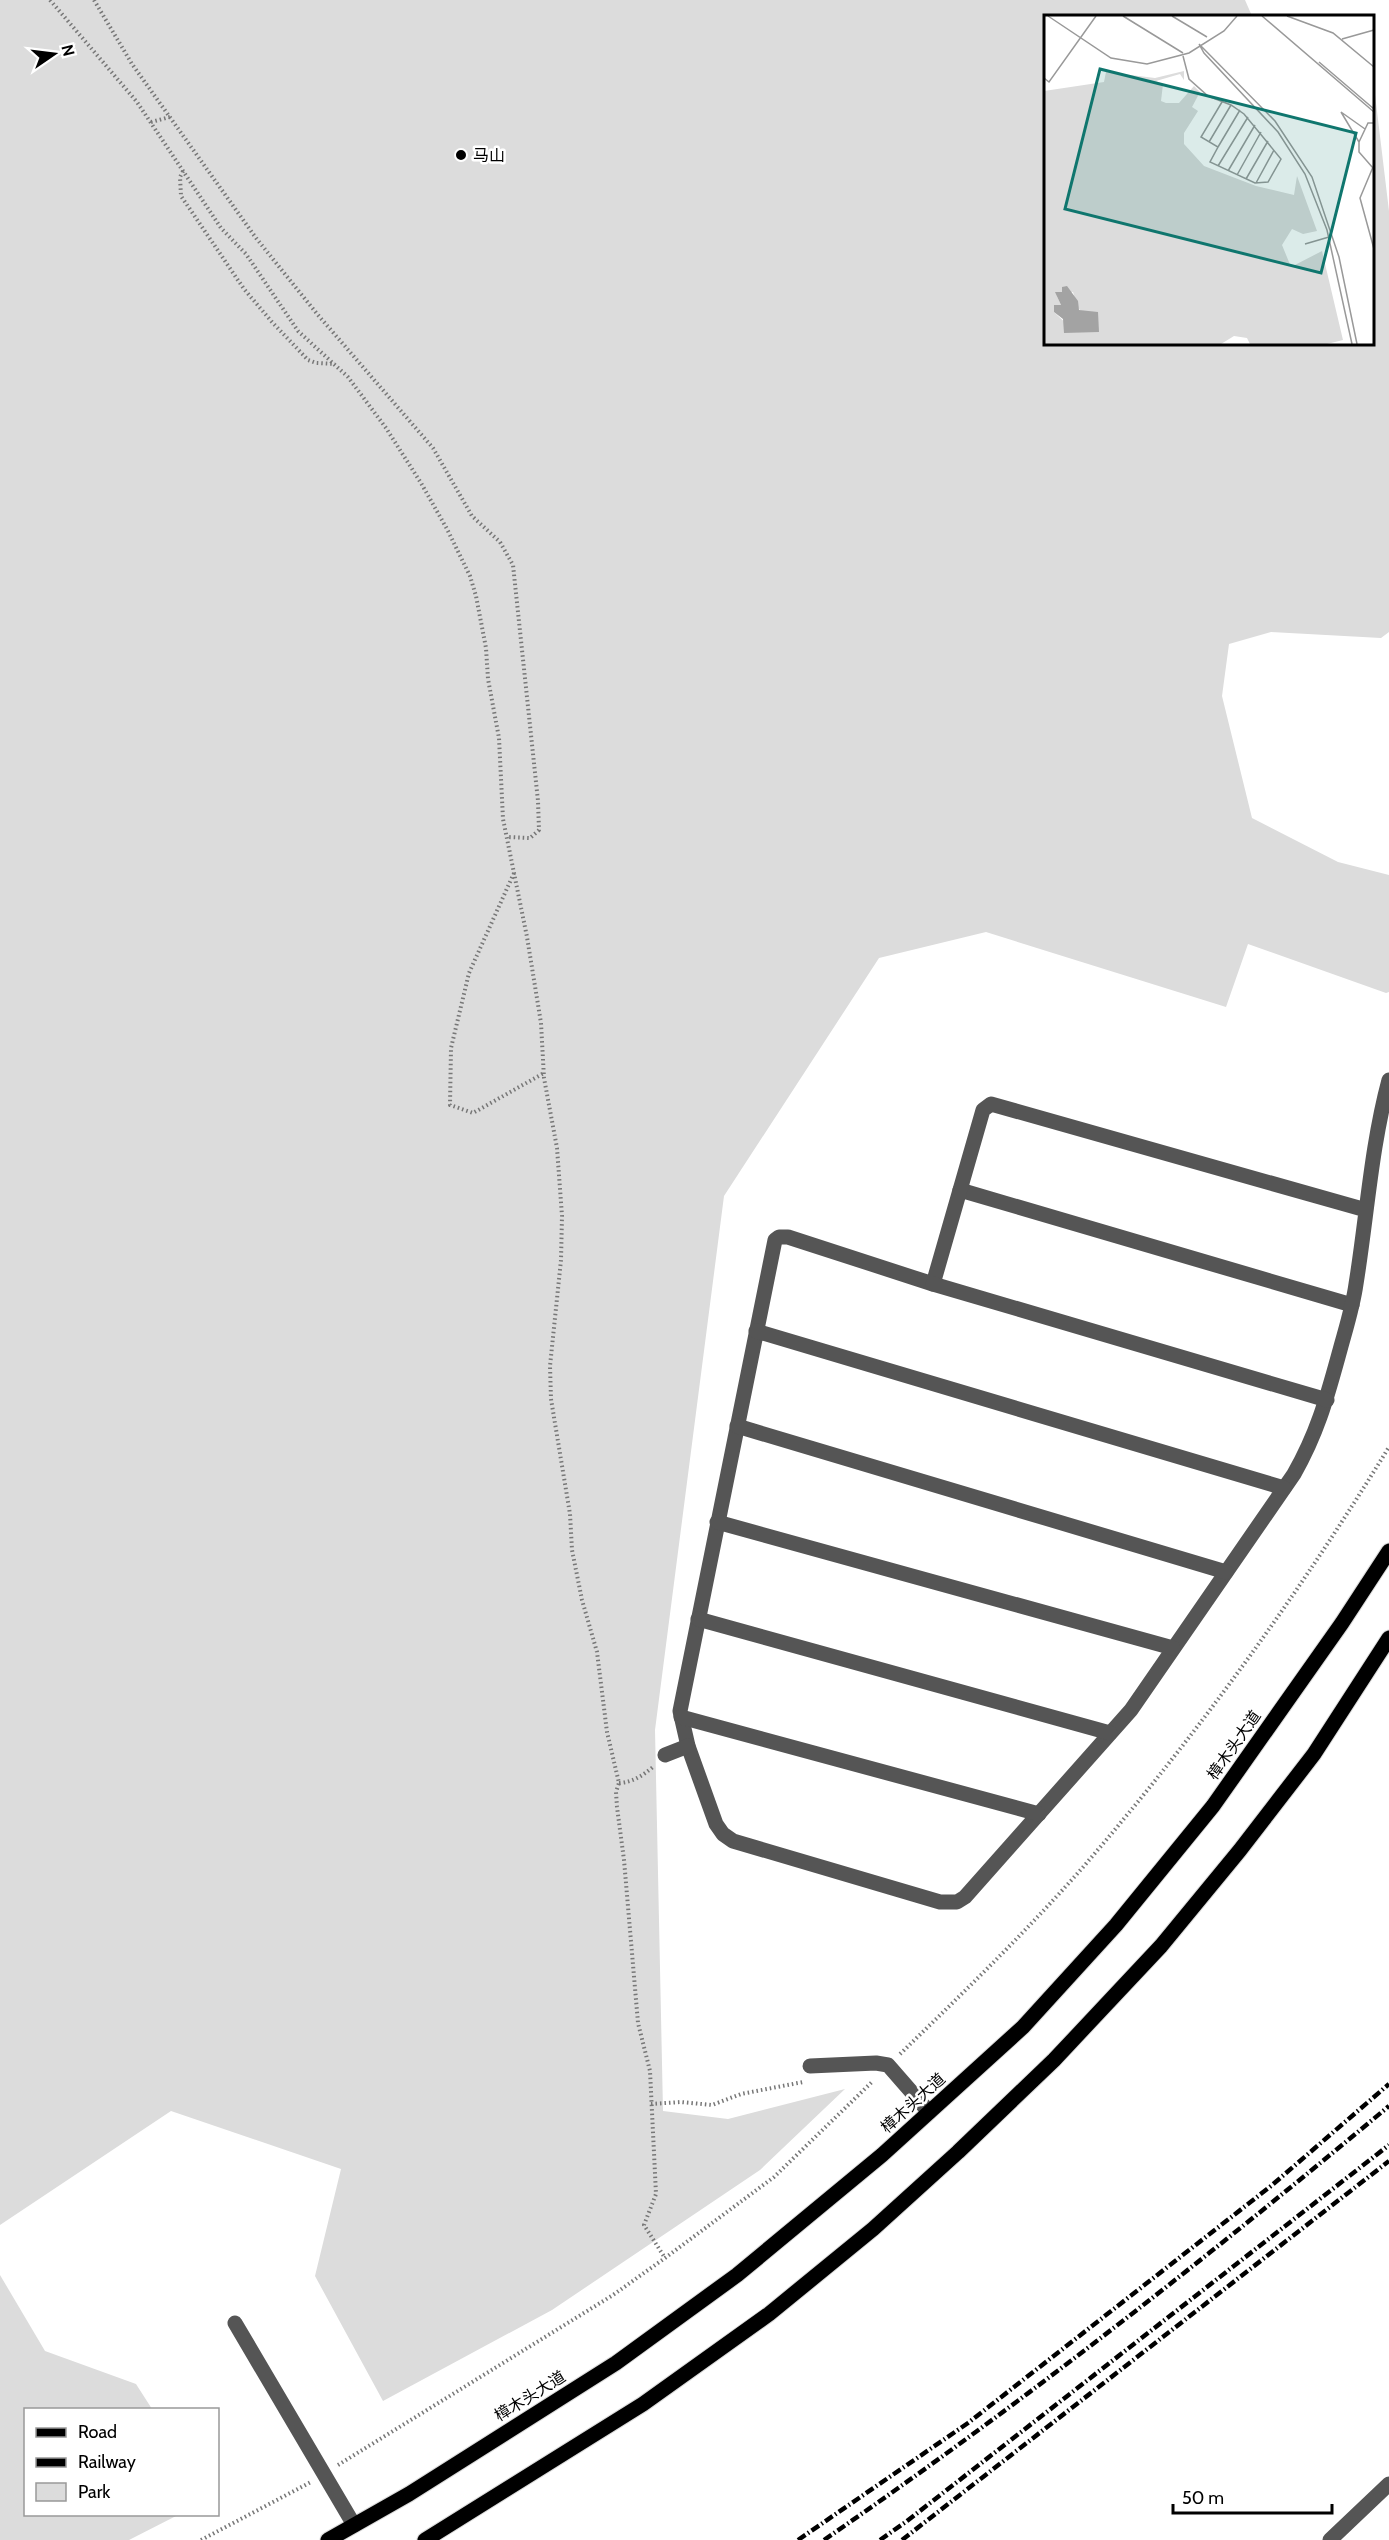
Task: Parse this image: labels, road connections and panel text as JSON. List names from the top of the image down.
{
  "streets": {
    "main road": ["樟木头大道"]
  },
  "places": ["马山"],
  "legend": ["Road", "Railway", "Park"],
  "scale_bar": "50 m",
  "north": "right"
}
